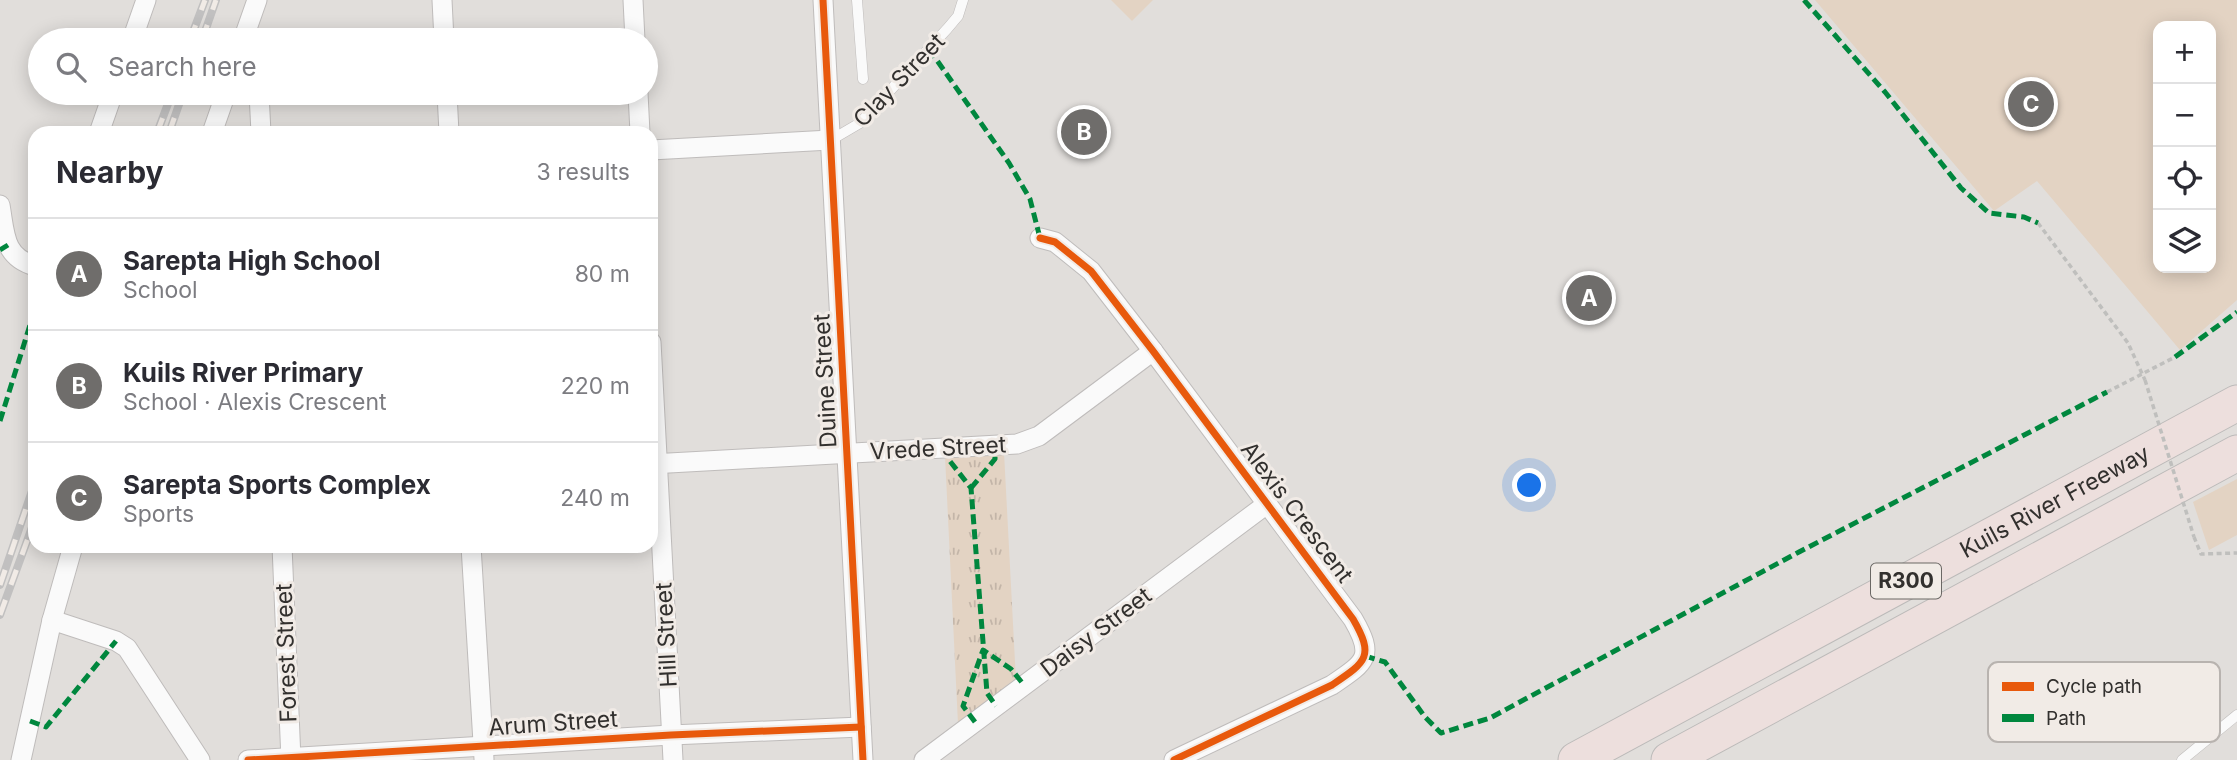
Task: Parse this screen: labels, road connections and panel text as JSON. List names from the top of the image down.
{
  "streets": {
    "highway": ["Kuils River Freeway", "R300"],
    "street": [
      "Clay Street",
      "Duine Street",
      "Vrede Street",
      "Alexis Crescent",
      "Daisy Street",
      "Hill Street",
      "Forest Street",
      "Arum Street"
    ]
  },
  "crossings": [
    ["Clay Street", "Duine Street"],
    ["Duine Street", "Vrede Street"],
    ["Duine Street", "Arum Street"],
    ["Vrede Street", "Alexis Crescent"],
    ["Alexis Crescent", "Daisy Street"],
    ["Hill Street", "Arum Street"],
    ["Forest Street", "Arum Street"]
  ],
  "legend": ["Cycle path", "Path"],
  "page": {
    "map_buttons": ["+", "−"],
    "search": "Search here",
    "pins": ["C", "B", "A"],
    "heading": ["Nearby", "3 results"],
    "list": [
      {
        "mark": "A",
        "name": "Sarepta High School",
        "note": "School",
        "value": "80 m"
      },
      {
        "mark": "B",
        "name": "Kuils River Primary",
        "note": "School · Alexis Crescent",
        "value": "220 m"
      },
      {
        "mark": "C",
        "name": "Sarepta Sports Complex",
        "note": "Sports",
        "value": "240 m"
      }
    ]
  }
}
